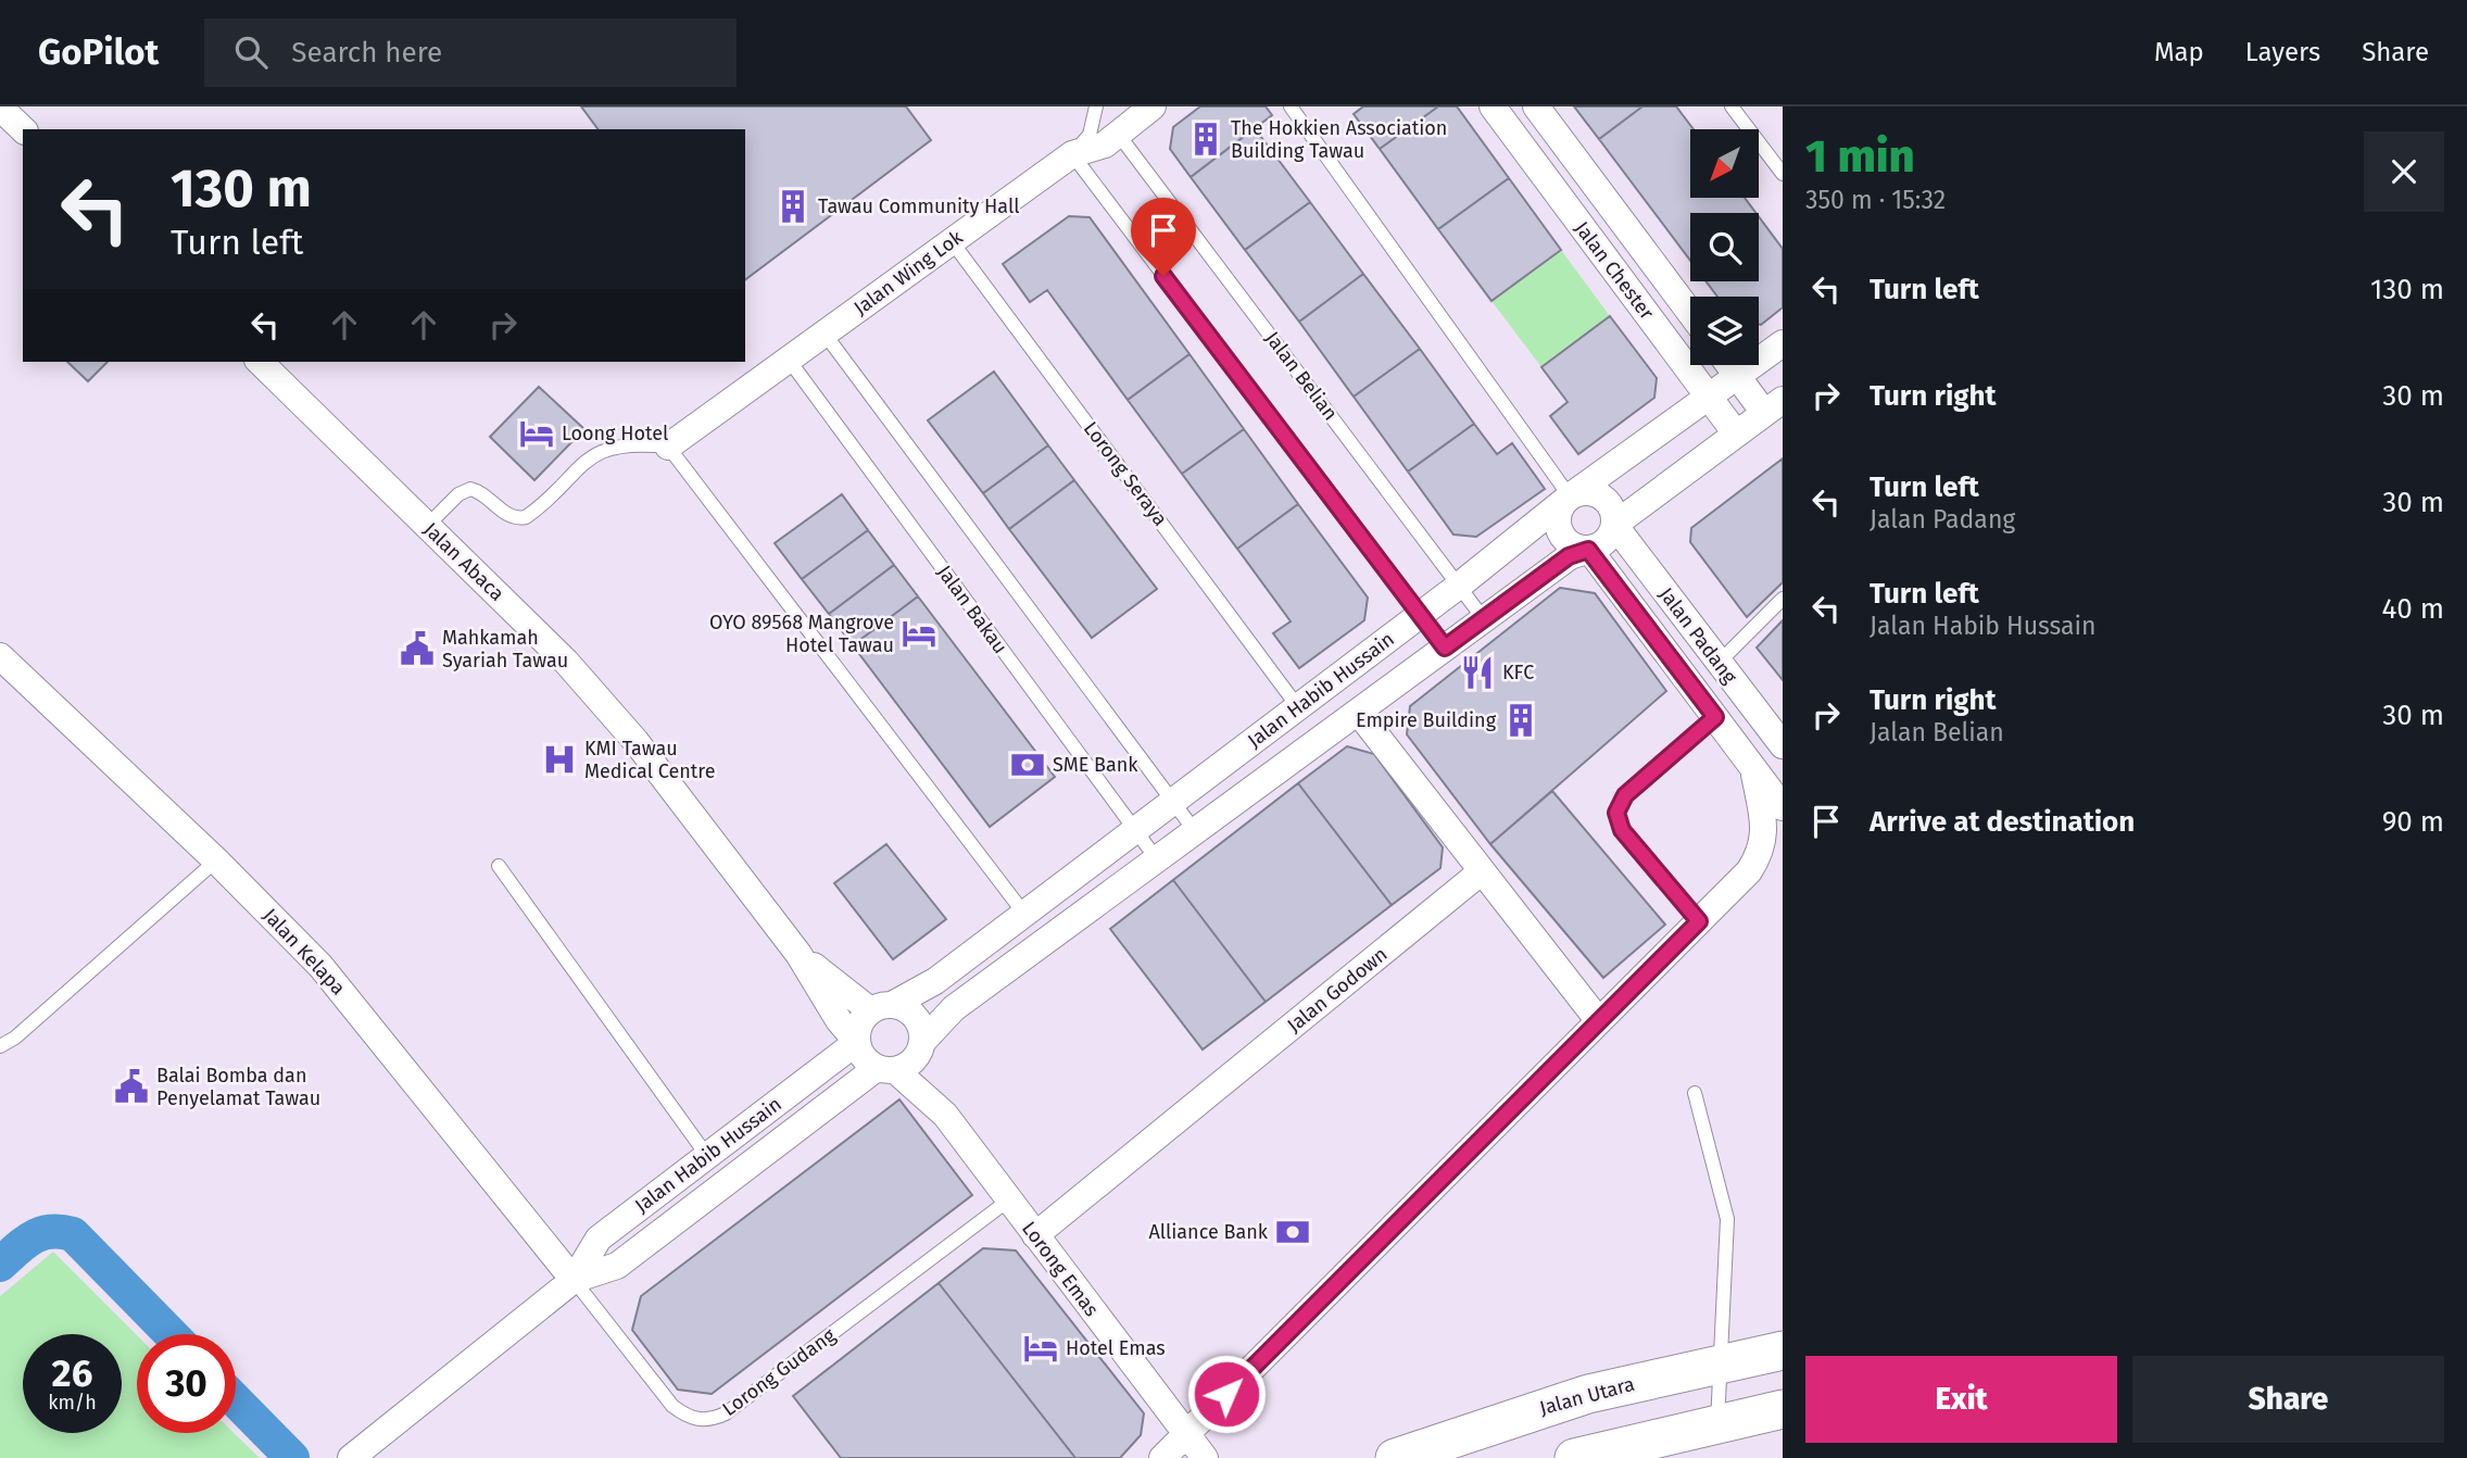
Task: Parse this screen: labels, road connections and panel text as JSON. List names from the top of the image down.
{
  "streets": {
    "main road": ["Jalan Utara"],
    "street": [
      "Jalan Chester",
      "Jalan Wing Lok",
      "Jalan Abaca",
      "Jalan Padang",
      "Jalan Habib Hussain",
      "Jalan Kelapa",
      "Jalan Godown",
      "Lorong Emas"
    ],
    "lane": [
      "Jalan Belian",
      "Lorong Seraya",
      "Jalan Bakau",
      "Lorong Gudang"
    ]
  },
  "crossings": [
    ["Jalan Chester", "Jalan Habib Hussain"],
    ["Jalan Wing Lok", "Jalan Belian"],
    ["Jalan Wing Lok", "Lorong Seraya"],
    ["Jalan Wing Lok", "Jalan Bakau"],
    ["Jalan Belian", "Jalan Habib Hussain"],
    ["Lorong Seraya", "Jalan Habib Hussain"],
    ["Jalan Abaca", "Jalan Habib Hussain"],
    ["Jalan Abaca", "Lorong Emas"],
    ["Jalan Bakau", "Jalan Habib Hussain"],
    ["Jalan Padang", "Jalan Habib Hussain"],
    ["Jalan Habib Hussain", "Jalan Kelapa"],
    ["Jalan Habib Hussain", "Lorong Emas"],
    ["Jalan Habib Hussain", "Lorong Gudang"],
    ["Jalan Kelapa", "Lorong Gudang"],
    ["Jalan Godown", "Lorong Emas"],
    ["Lorong Emas", "Lorong Gudang"]
  ],
  "places": {
    "building": ["The Hokkien Association Building Tawau", "Tawau Community Hall", "Empire Building"],
    "hotel": ["Loong Hotel", "OYO 89568 Mangrove Hotel Tawau", "Hotel Emas"],
    "public building": ["Mahkamah Syariah Tawau", "Balai Bomba dan Penyelamat Tawau"],
    "restaurant": ["KFC"],
    "hospital": ["KMI Tawau Medical Centre"],
    "bank": ["SME Bank", "Alliance Bank"]
  },
  "north": "bottom left",
  "page": {
    "header": "GoPilot",
    "search": "Search here",
    "nav": ["Map", "Layers", "Share"],
    "heading": ["1 min", "350 m · 15:32"],
    "turn": ["130 m", "Turn left"],
    "list": [
      {
        "name": "Turn left",
        "value": "130 m"
      },
      {
        "name": "Turn right",
        "value": "30 m"
      },
      {
        "name": "Turn left",
        "note": "Jalan Padang",
        "value": "30 m"
      },
      {
        "name": "Turn left",
        "note": "Jalan Habib Hussain",
        "value": "40 m"
      },
      {
        "name": "Turn right",
        "note": "Jalan Belian",
        "value": "30 m"
      },
      {
        "name": "Arrive at destination",
        "value": "90 m"
      }
    ],
    "speed": "26 km/h",
    "limit": "30",
    "buttons": ["Exit", "Share"]
  }
}
